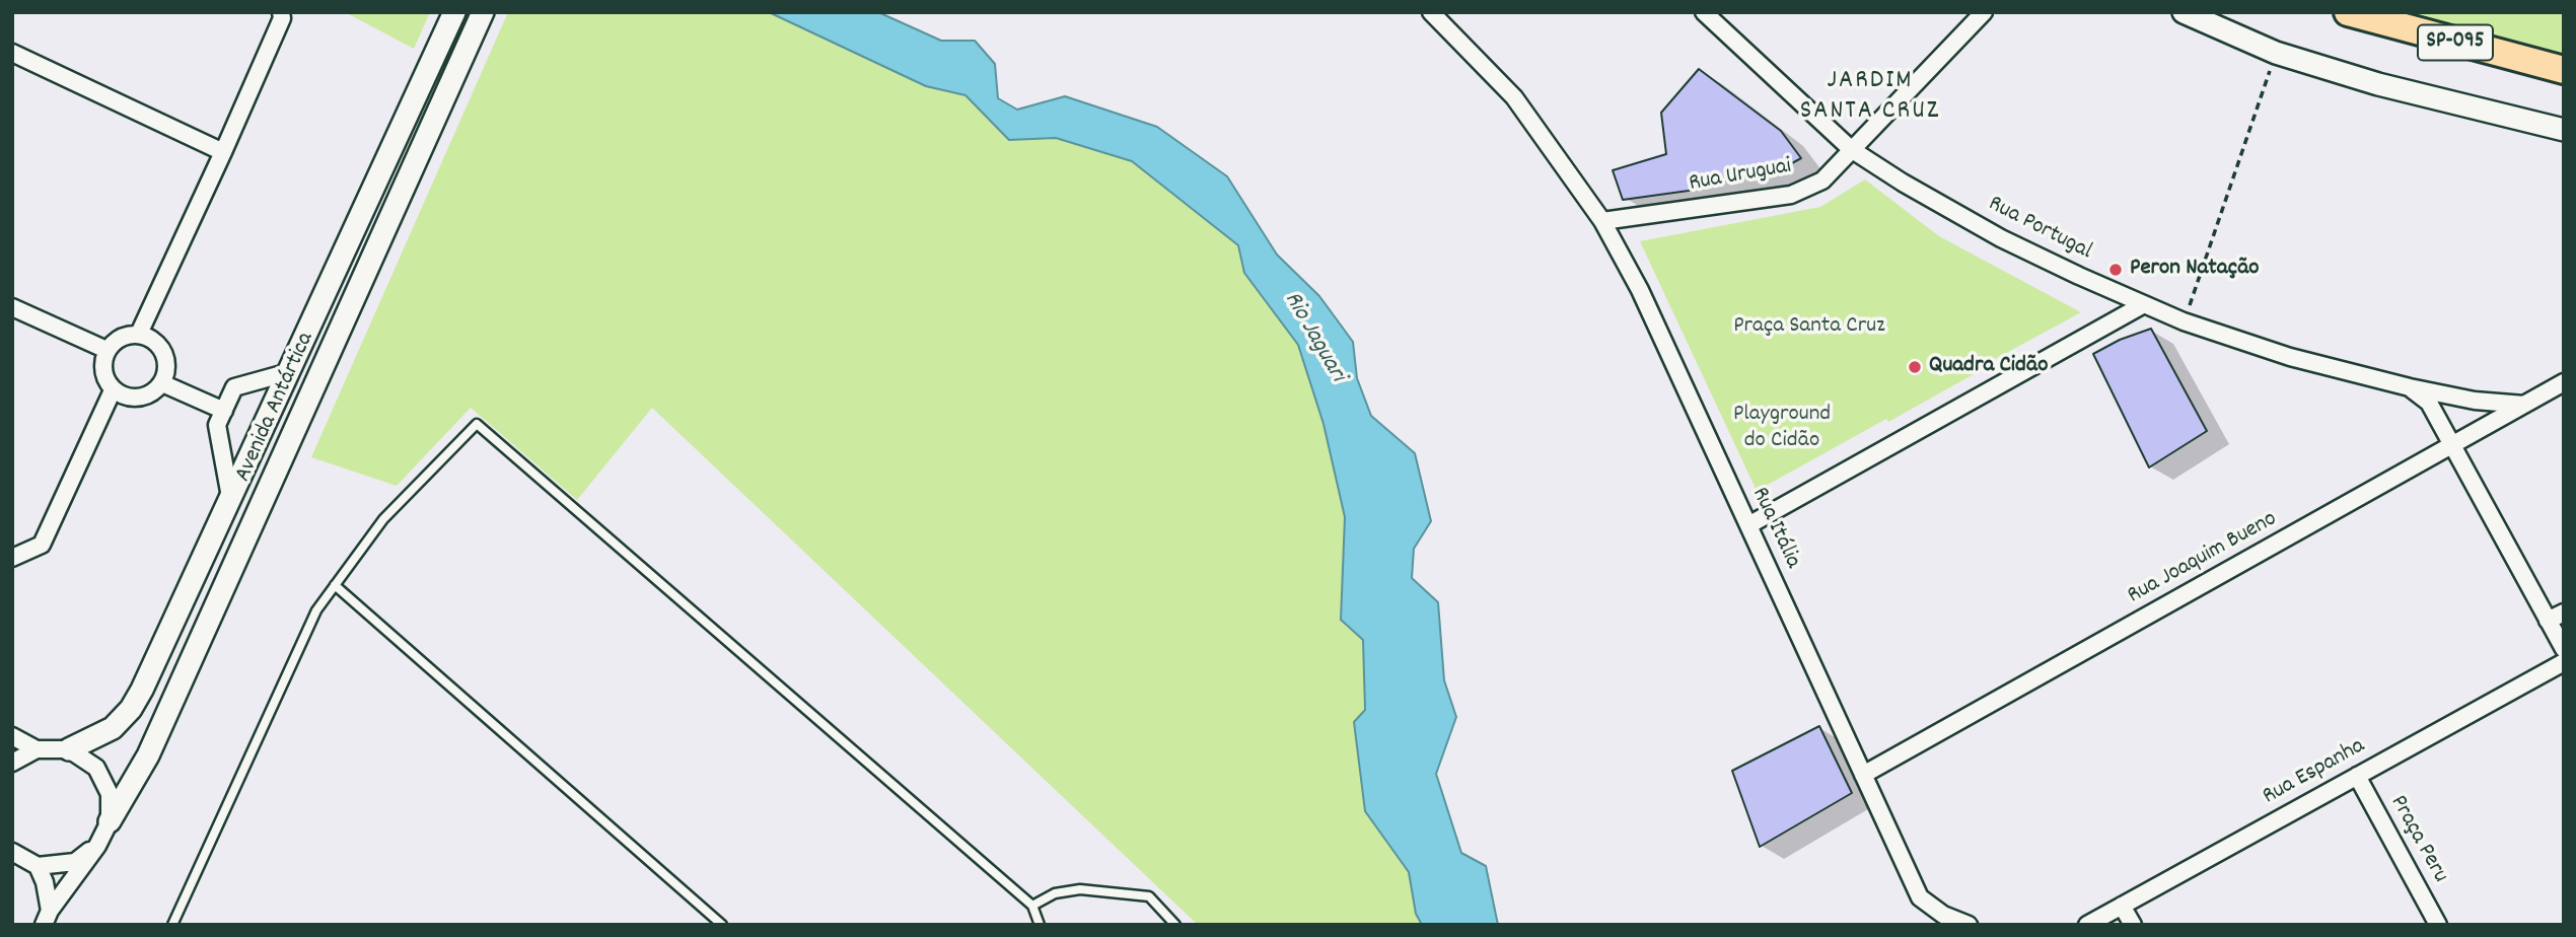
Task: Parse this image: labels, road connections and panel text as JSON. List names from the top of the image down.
{
  "streets": {
    "main road": ["SP-095"],
    "street": [
      "Rua Uruguai",
      "Rua Portugal",
      "Avenida Antártica",
      "Rua Itália",
      "Rua Joaquim Bueno",
      "Rua Espanha",
      "Praça Peru"
    ]
  },
  "crossings": [
    ["Rua Uruguai", "Rua Portugal"],
    ["Rua Uruguai", "Rua Itália"],
    ["Rua Portugal", "Rua Joaquim Bueno"],
    ["Rua Itália", "Rua Joaquim Bueno"],
    ["Rua Espanha", "Praça Peru"]
  ],
  "districts": ["JARDIM SANTA CRUZ"],
  "water": ["Rio Jaguari"],
  "parks": ["Praça Santa Cruz", "Playground do Cidão"],
  "places": ["Peron Natação", "Quadra Cidão"]
}
